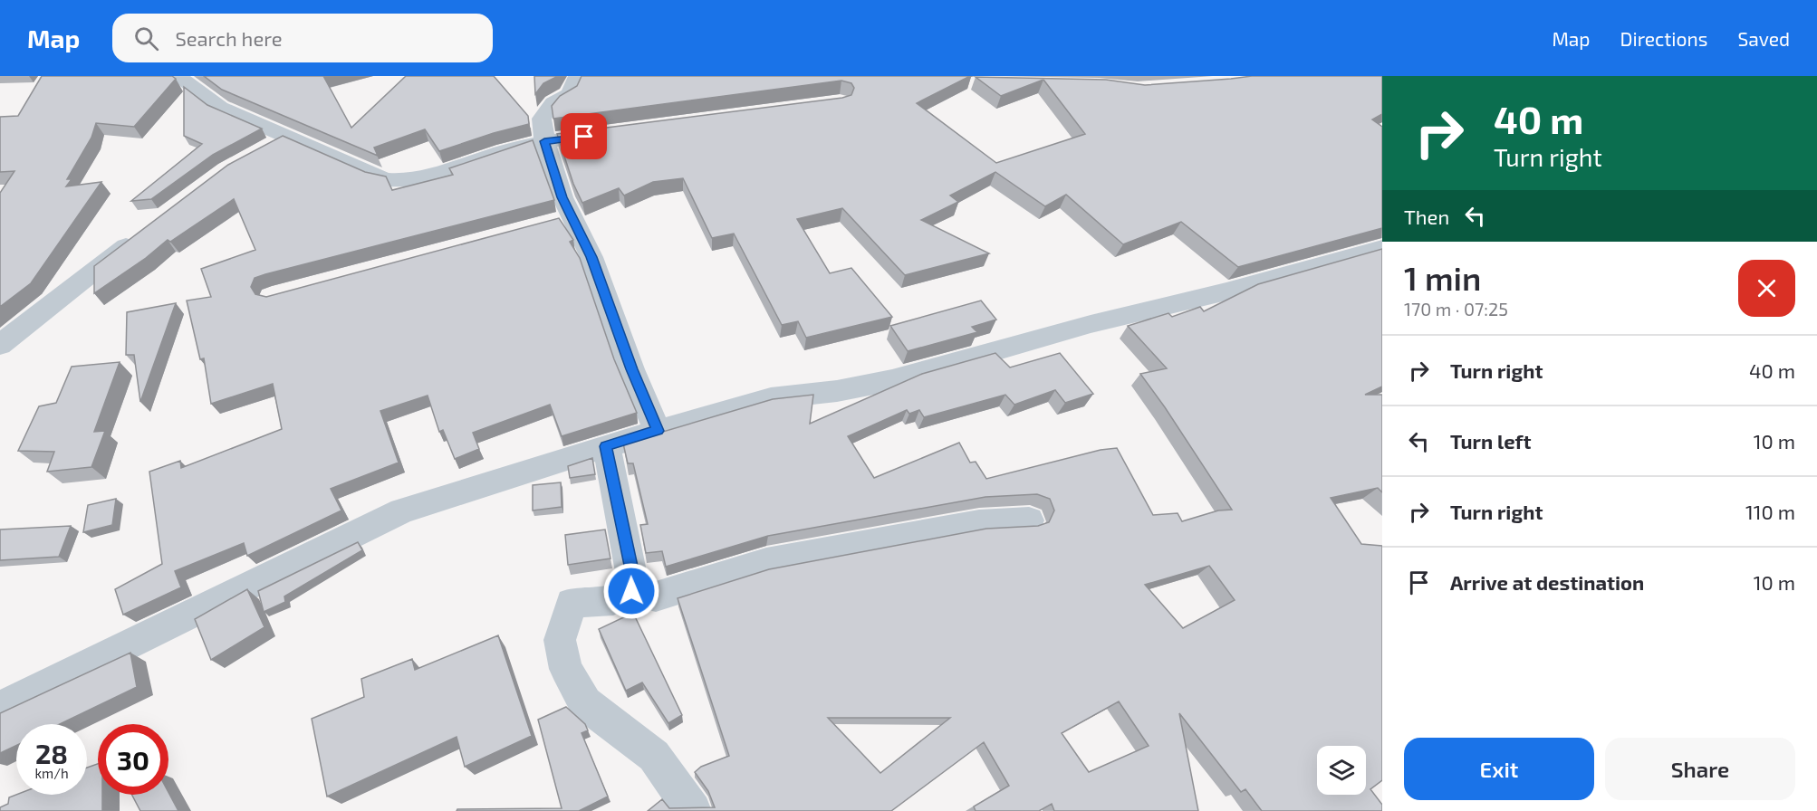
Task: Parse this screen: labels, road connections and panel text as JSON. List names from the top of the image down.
{
  "page": {
    "header": "Map",
    "search": "Search here",
    "nav": ["Map", "Directions", "Saved"],
    "turn": ["40 m", "Turn right"],
    "then": "Then",
    "heading": ["1 min", "170 m · 07:25"],
    "list": [
      {
        "name": "Turn right",
        "value": "40 m"
      },
      {
        "name": "Turn left",
        "value": "10 m"
      },
      {
        "name": "Turn right",
        "value": "110 m"
      },
      {
        "name": "Arrive at destination",
        "value": "10 m"
      }
    ],
    "speed": "28 km/h",
    "limit": "30",
    "buttons": ["Exit", "Share"]
  }
}
